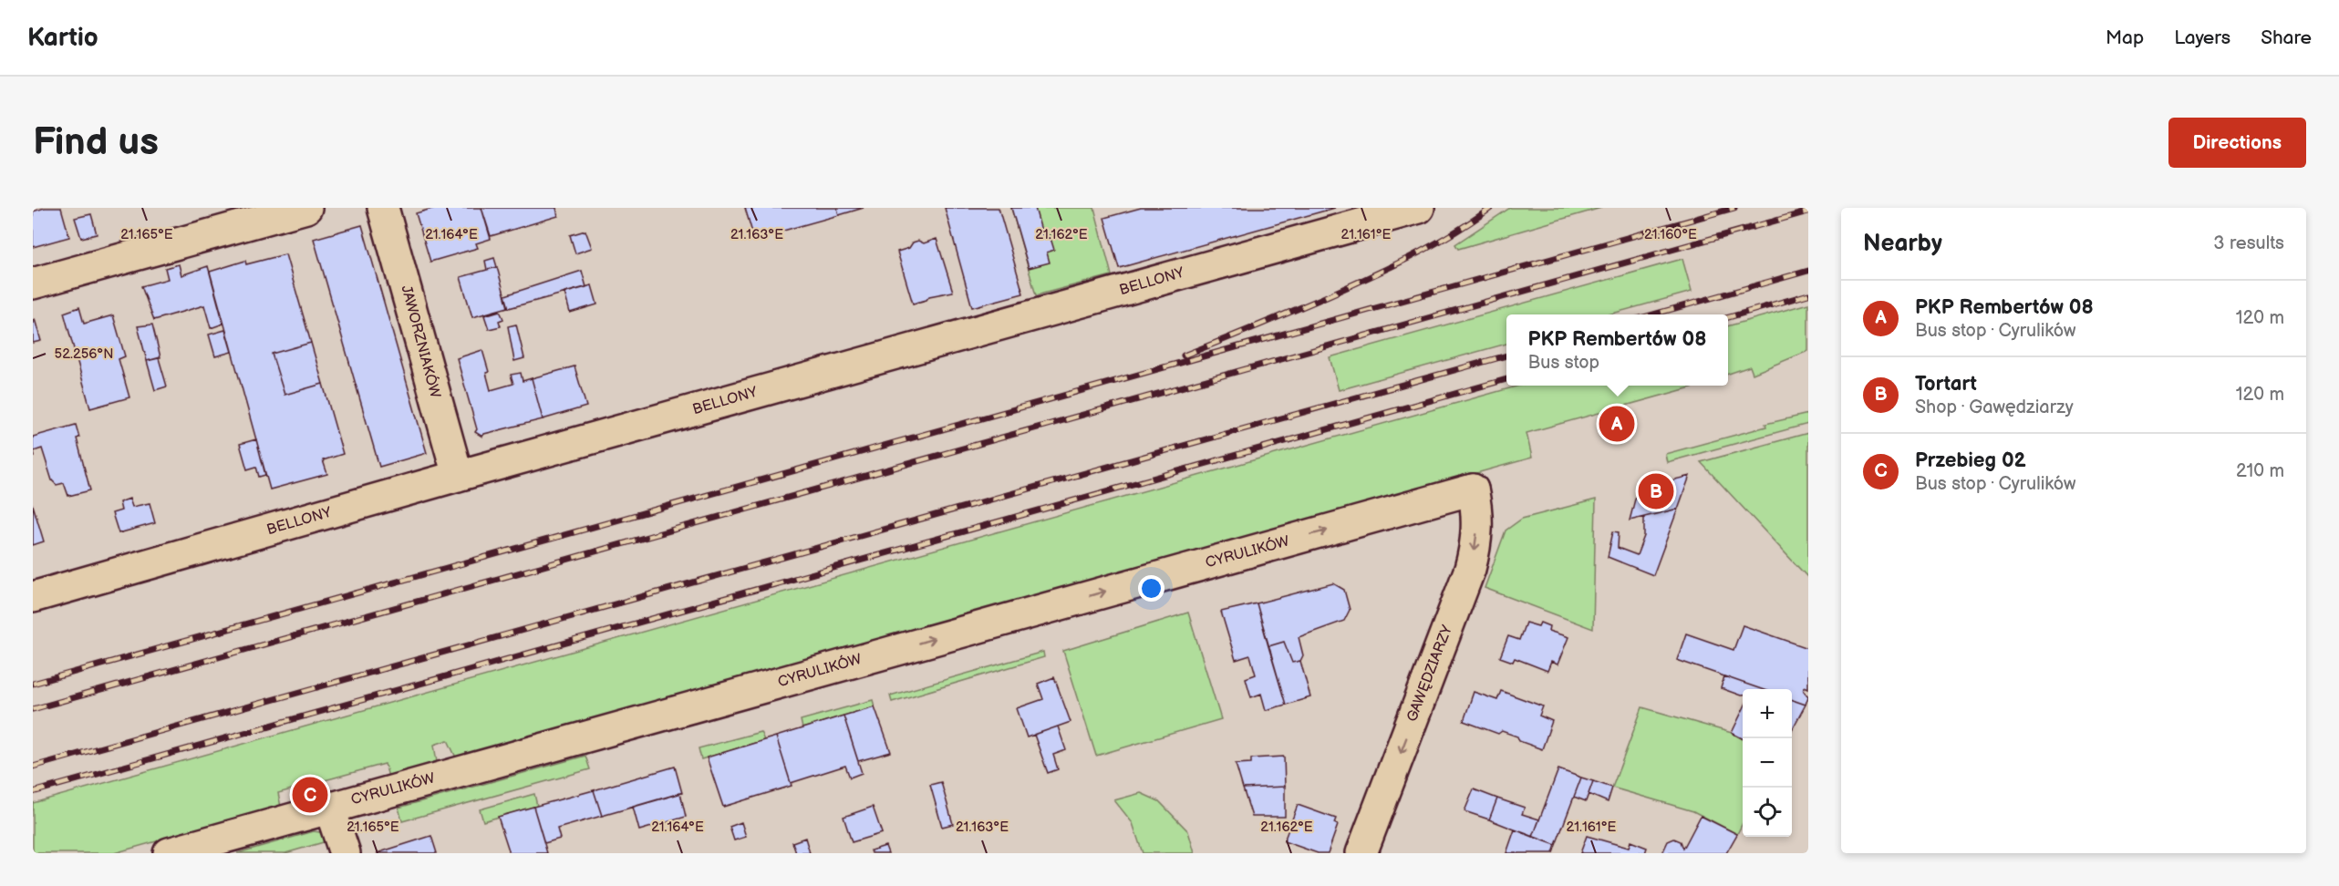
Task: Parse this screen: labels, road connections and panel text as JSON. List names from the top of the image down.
{
  "streets": {
    "street": [
      "BELLONY",
      "JAWORZNIAKÓW",
      "CYRULIKÓW",
      "GAWĘDZIARZY"
    ]
  },
  "crossings": [
    ["BELLONY", "JAWORZNIAKÓW"],
    ["CYRULIKÓW", "GAWĘDZIARZY"]
  ],
  "one_way": ["CYRULIKÓW", "GAWĘDZIARZY"],
  "page": {
    "header": "Kartio",
    "nav": ["Map", "Layers", "Share"],
    "buttons": "Directions",
    "title": "Find us",
    "heading": ["Nearby", "3 results"],
    "list": [
      {
        "mark": "A",
        "name": "PKP Rembertów 08",
        "note": "Bus stop · Cyrulików",
        "value": "120 m"
      },
      {
        "mark": "B",
        "name": "Tortart",
        "note": "Shop · Gawędziarzy",
        "value": "120 m"
      },
      {
        "mark": "C",
        "name": "Przebieg 02",
        "note": "Bus stop · Cyrulików",
        "value": "210 m"
      }
    ],
    "popup": ["PKP Rembertów 08", "Bus stop"],
    "pins": ["A", "B", "C"],
    "map_buttons": ["+", "−"]
  },
  "coordinates": [
    "21.164°E",
    "21.163°E",
    "21.162°E",
    "21.161°E",
    "21.160°E",
    "21.165°E",
    "52.256°N"
  ]
}
